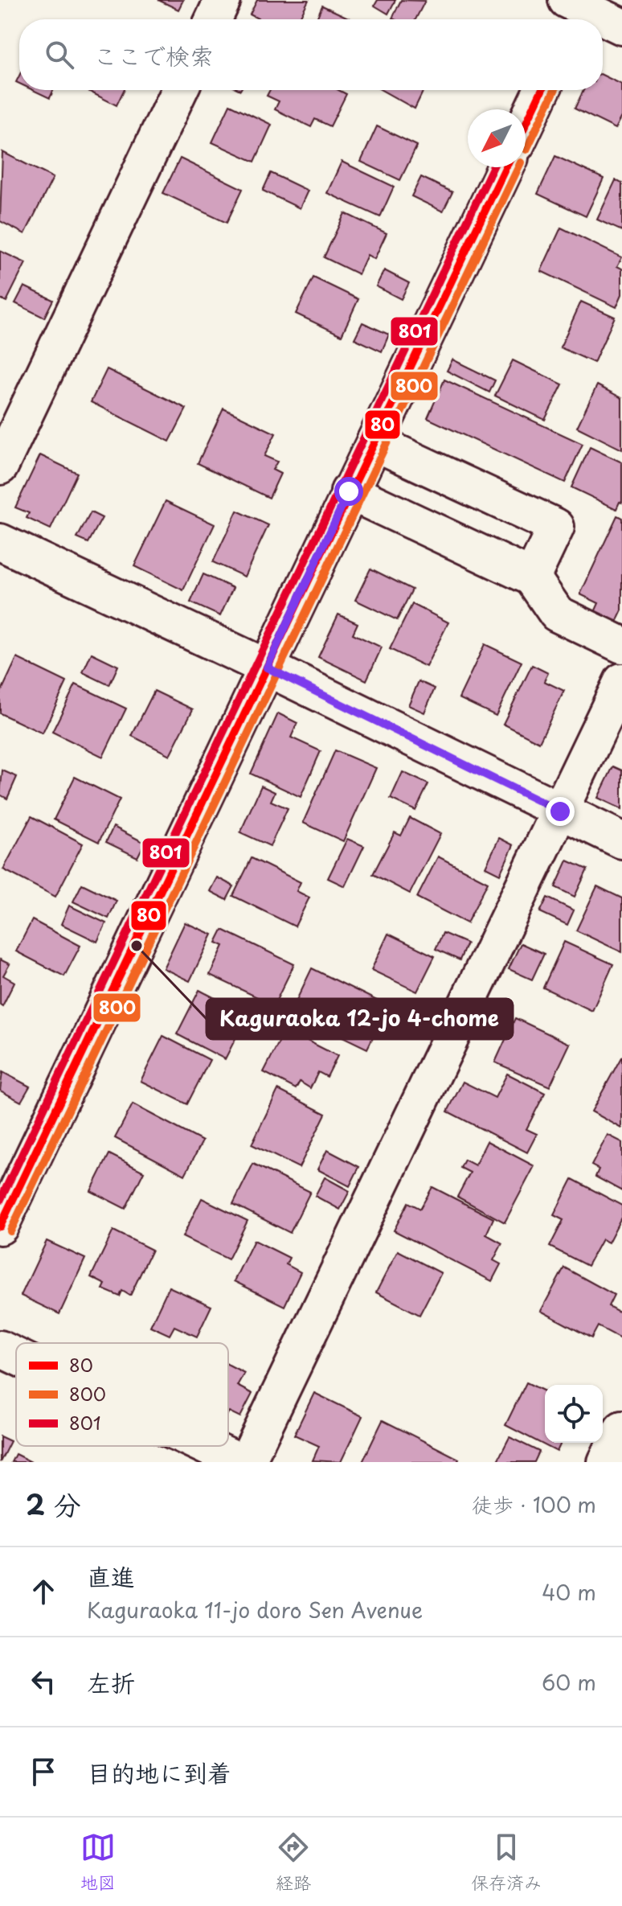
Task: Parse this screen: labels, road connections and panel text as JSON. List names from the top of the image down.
{
  "places": ["Kaguraoka 12-jo 4-chome"],
  "lines": ["transit line 80", "transit line 800", "transit line 801"],
  "legend": ["80", "800", "801"],
  "north": "bottom left",
  "page": {
    "search": "ここで検索",
    "heading": ["2 分", "徒歩 · 100 m"],
    "list": [
      ["直進", "Kaguraoka 11-jo doro Sen Avenue", "40 m"],
      ["左折", "60 m"],
      "目的地に到着"
    ],
    "nav": ["地図", "経路", "保存済み"]
  }
}
